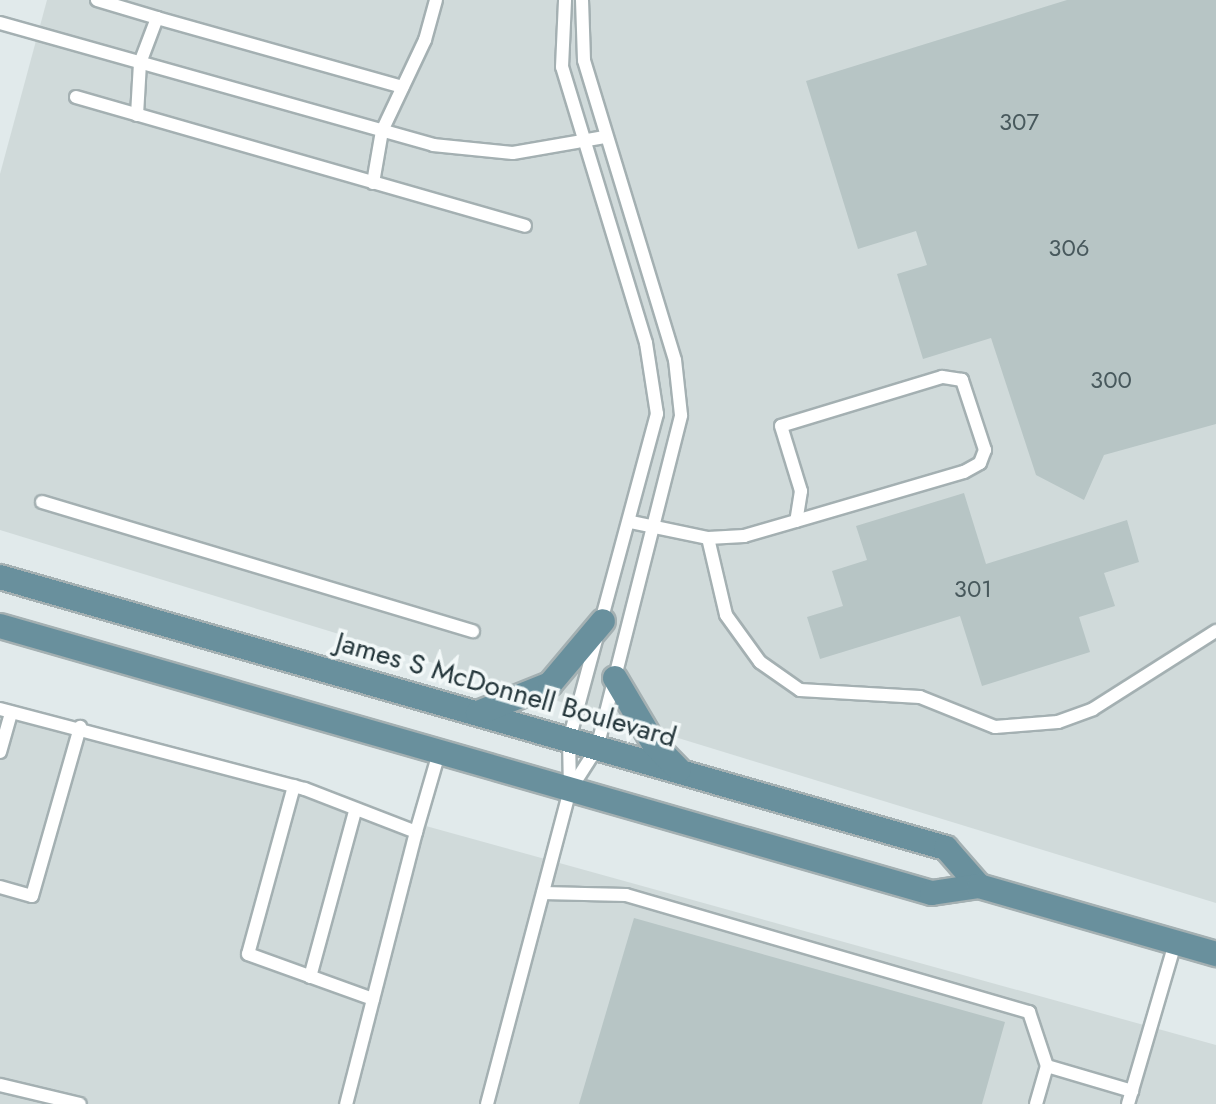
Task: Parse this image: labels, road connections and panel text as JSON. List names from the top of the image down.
{
  "streets": {
    "main road": ["James S McDonnell Boulevard"]
  },
  "house_numbers": [
    "307",
    "306",
    "300",
    "301"
  ]
}
